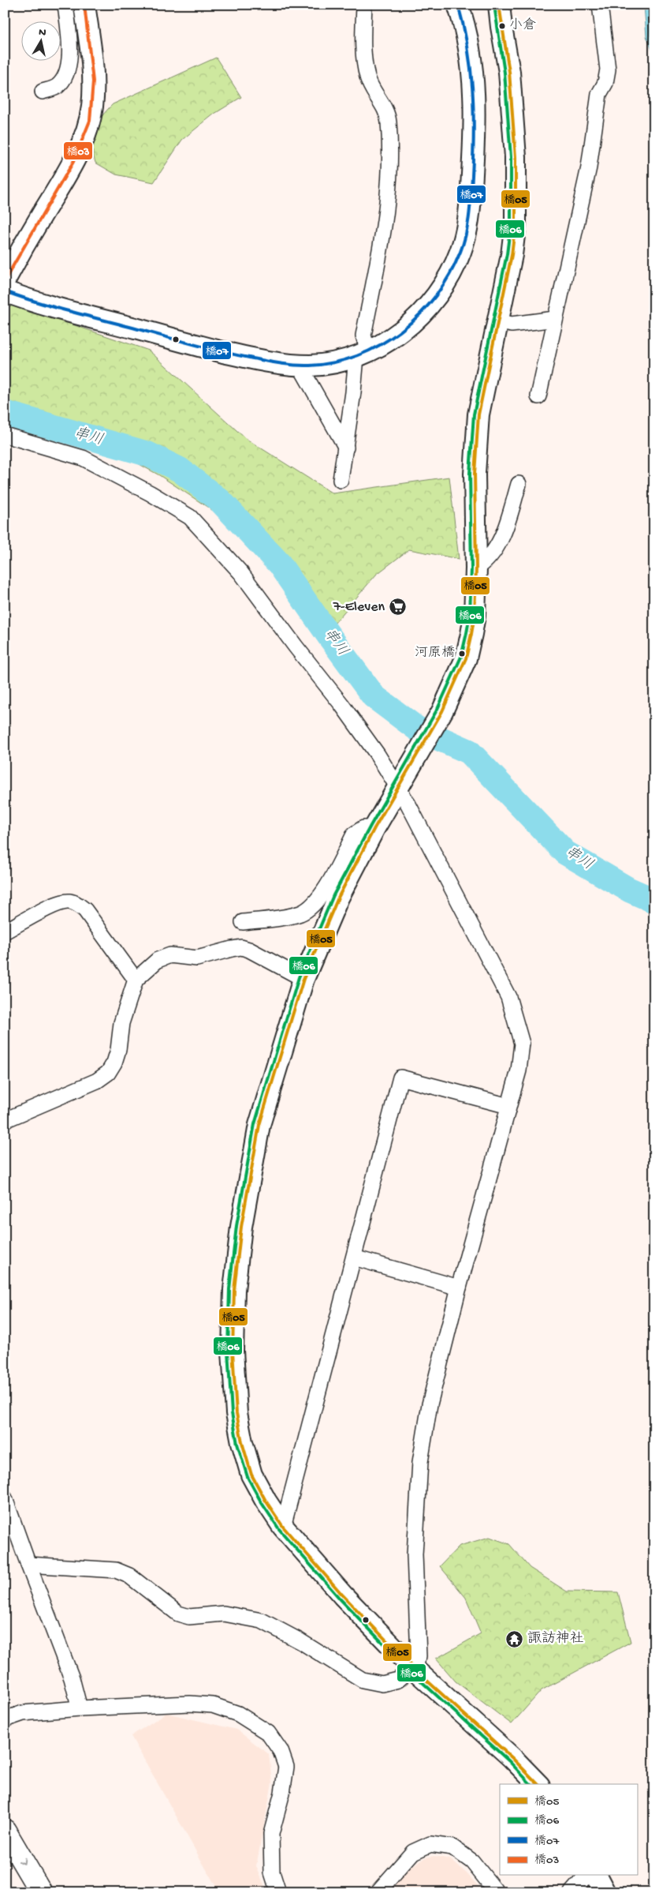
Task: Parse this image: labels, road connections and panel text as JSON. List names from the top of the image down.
{
  "water": ["串川"],
  "places": {
    "other": ["小倉", "河原橋"],
    "supermarket": ["7-Eleven"],
    "temple": ["諏訪神社"]
  },
  "lines": [
    "transit line 橋05",
    "transit line 橋07",
    "transit line 橋03",
    "transit line 橋06"
  ],
  "legend": [
    "橋05",
    "橋06",
    "橋07",
    "橋03"
  ],
  "north": "top"
}
